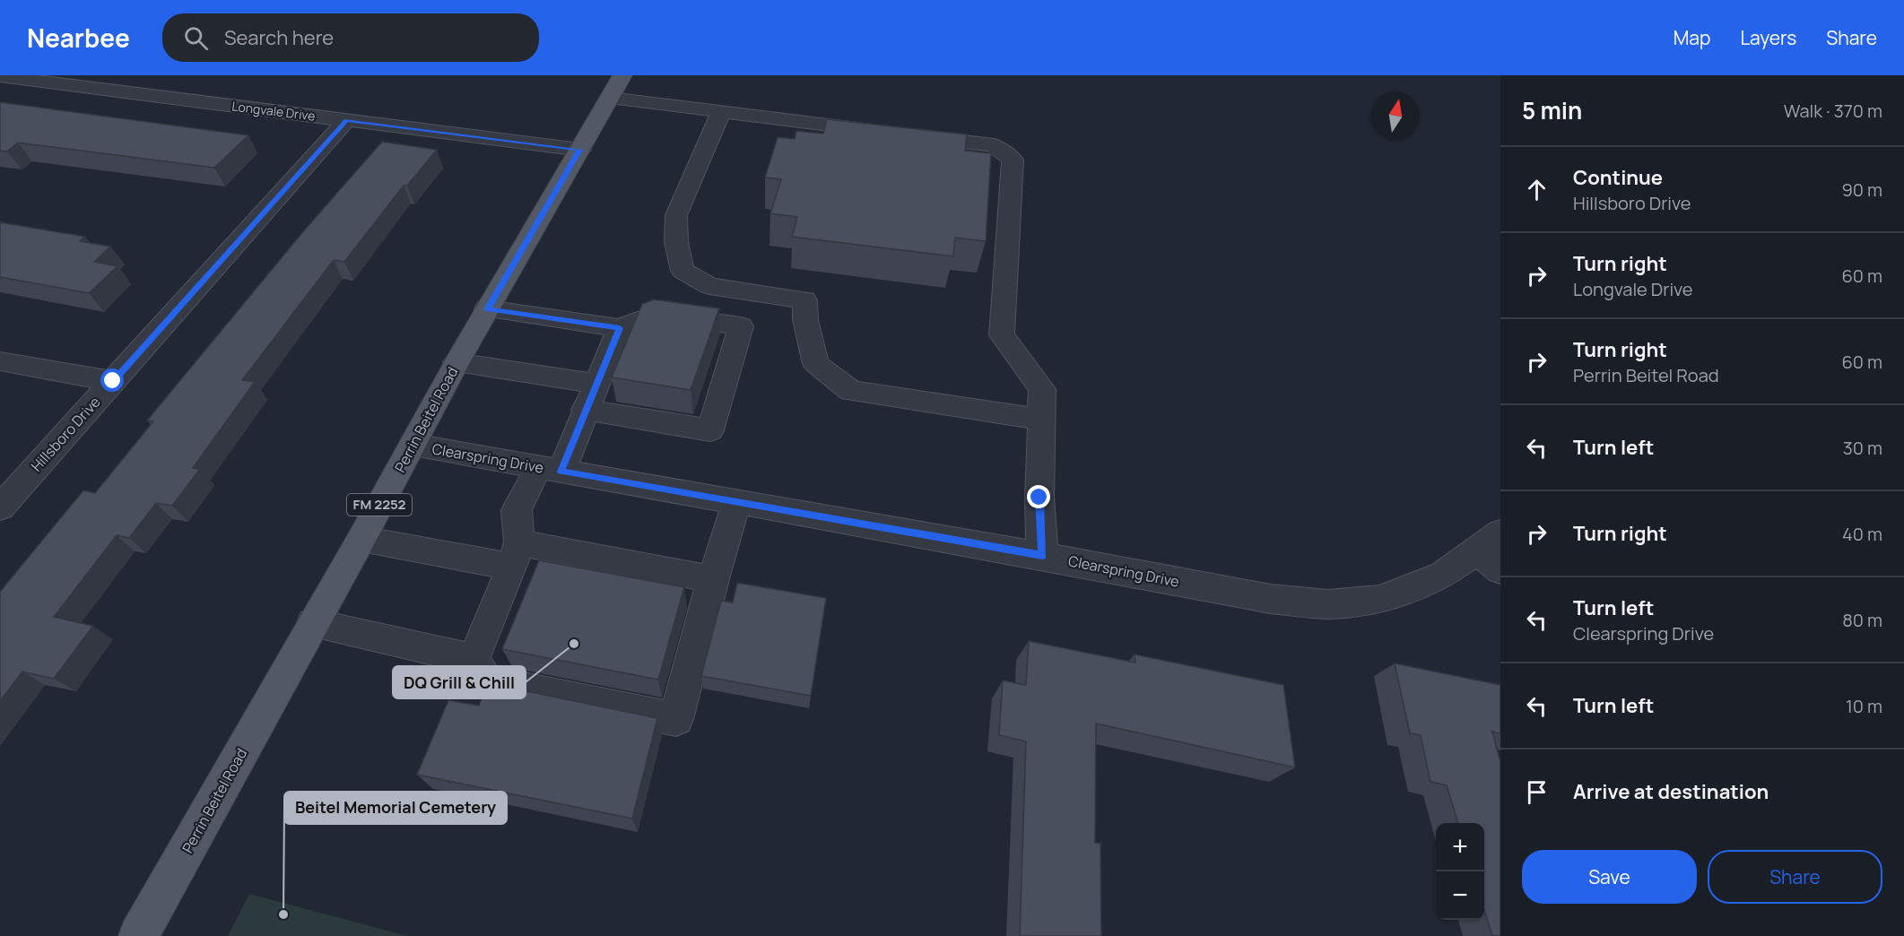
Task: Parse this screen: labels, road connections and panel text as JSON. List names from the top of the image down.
{
  "streets": {
    "main road": ["Perrin Beitel Road", "FM 2252"],
    "street": ["Longvale Drive", "Hillsboro Drive", "Clearspring Drive"]
  },
  "crossings": [
    ["Longvale Drive", "Perrin Beitel Road"],
    ["Longvale Drive", "Hillsboro Drive"],
    ["Perrin Beitel Road", "Clearspring Drive"]
  ],
  "places": ["DQ Grill & Chill", "Beitel Memorial Cemetery"],
  "north": "top",
  "page": {
    "header": "Nearbee",
    "search": "Search here",
    "nav": ["Map", "Layers", "Share"],
    "heading": ["5 min", "Walk · 370 m"],
    "list": [
      ["Continue", "Hillsboro Drive", "90 m"],
      ["Turn right", "Longvale Drive", "60 m"],
      ["Turn right", "Perrin Beitel Road", "60 m"],
      ["Turn left", "30 m"],
      ["Turn right", "40 m"],
      ["Turn left", "Clearspring Drive", "80 m"],
      ["Turn left", "10 m"],
      "Arrive at destination"
    ],
    "map_buttons": ["+", "−"],
    "buttons": ["Save", "Share"]
  }
}
